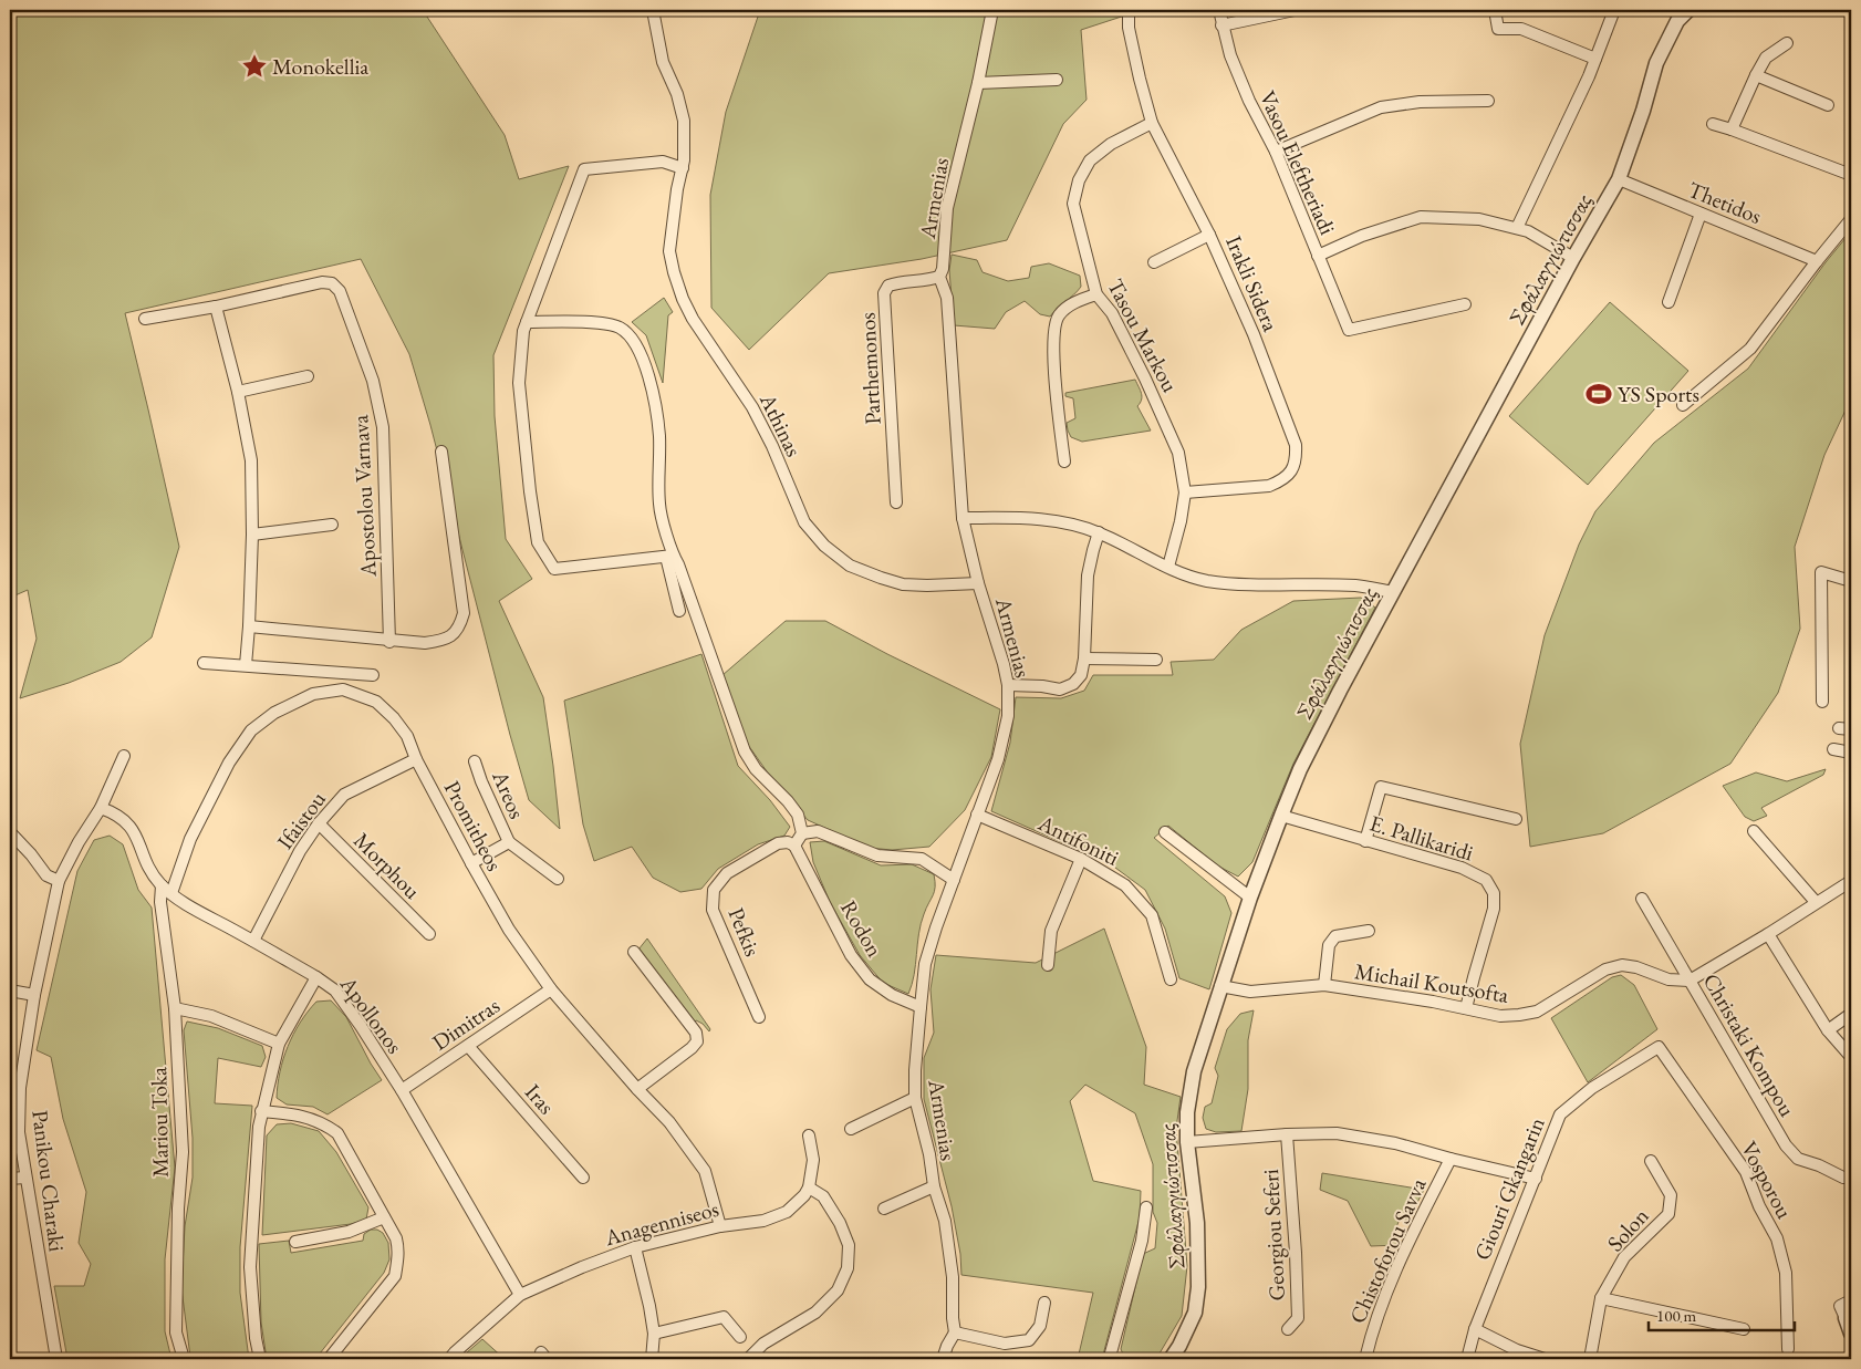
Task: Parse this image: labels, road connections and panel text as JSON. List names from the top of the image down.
{
  "streets": {
    "street": [
      "Vasou Eleftheriadi",
      "Armenias",
      "Thetidos",
      "Σφάλαγγιώτισσας",
      "Irakli Sidera",
      "Tasou Markou",
      "Parthemonos",
      "Athinas",
      "Apostolou Varnava",
      "Areos",
      "Ifaistou",
      "Promitheos",
      "E. Pallikaridi",
      "Antifoniti",
      "Morphou",
      "Rodon",
      "Pefkis",
      "Michail Koutsofta",
      "Apollonos",
      "Dimitras",
      "Christaki Kompou",
      "Iras",
      "Mariou Toka",
      "Vosporou",
      "Panikou Charaki",
      "Giouri Gkangarin",
      "Anagenniseos",
      "Solon",
      "Georgiou Seferi",
      "Chistoforou Savva"
    ]
  },
  "crossings": [
    ["Armenias", "Parthemonos"],
    ["Armenias", "Athinas"],
    ["Armenias", "Antifoniti"],
    ["Armenias", "Rodon"],
    ["Thetidos", "Σφάλαγγιώτισσας"],
    ["Σφάλαγγιώτισσας", "E. Pallikaridi"],
    ["Σφάλαγγιώτισσας", "Michail Koutsofta"],
    ["Irakli Sidera", "Tasou Markou"],
    ["Areos", "Promitheos"],
    ["Ifaistou", "Promitheos"],
    ["Ifaistou", "Morphou"],
    ["Ifaistou", "Apollonos"],
    ["Promitheos", "Dimitras"],
    ["Promitheos", "Anagenniseos"],
    ["E. Pallikaridi", "Michail Koutsofta"],
    ["Rodon", "Pefkis"],
    ["Michail Koutsofta", "Christaki Kompou"],
    ["Apollonos", "Dimitras"],
    ["Apollonos", "Mariou Toka"],
    ["Apollonos", "Panikou Charaki"],
    ["Apollonos", "Anagenniseos"],
    ["Dimitras", "Iras"],
    ["Vosporou", "Giouri Gkangarin"]
  ],
  "places": {
    "place": ["Monokellia"],
    "sports": ["YS Sports"]
  },
  "scale_bar": "100 m"
}
